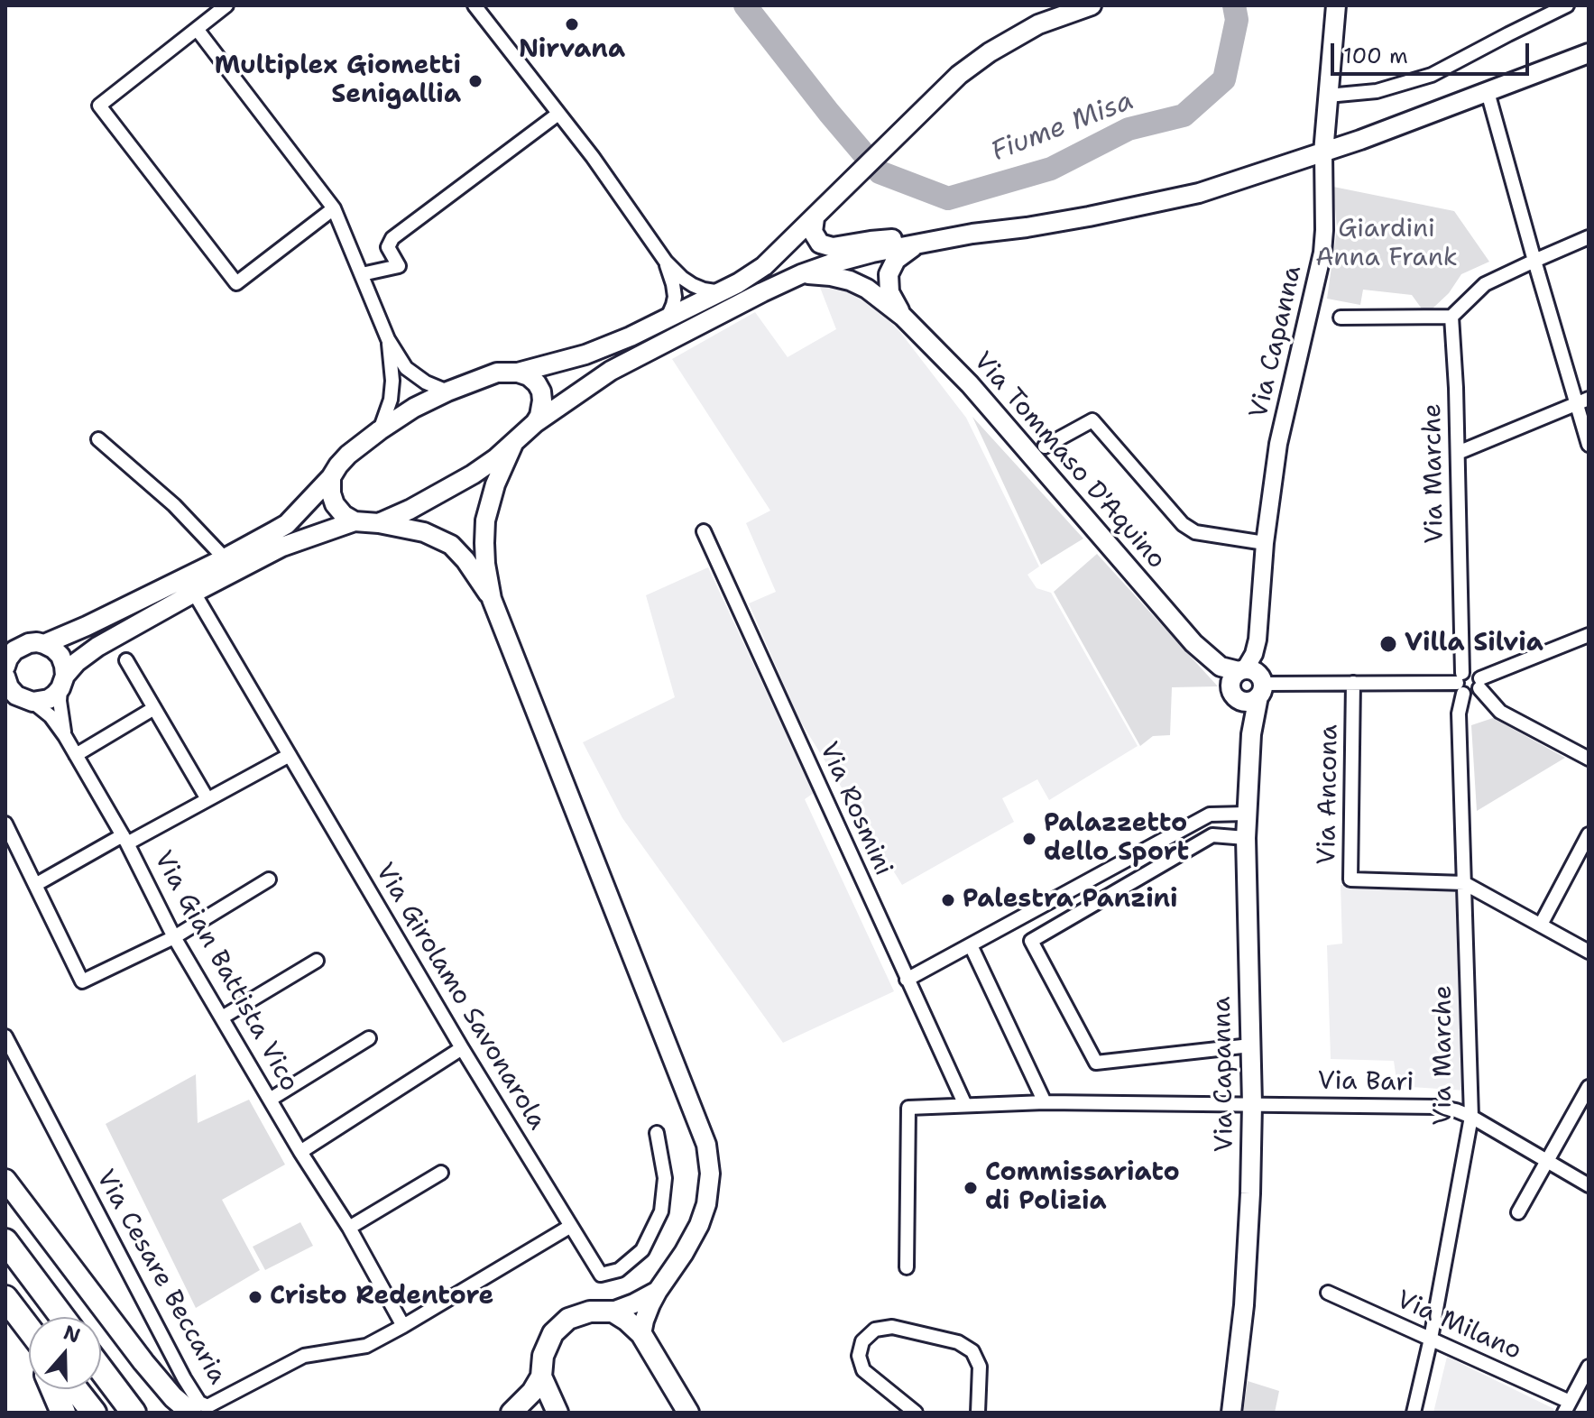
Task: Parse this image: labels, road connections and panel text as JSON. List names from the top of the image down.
{
  "streets": {
    "main road": ["Via Capanna", "Via Tommaso D'Aquino"],
    "street": [
      "Via Marche",
      "Via Ancona",
      "Via Rosmini",
      "Via Gian Battista Vico",
      "Via Girolamo Savonarola",
      "Via Bari",
      "Via Cesare Beccaria",
      "Via Milano"
    ]
  },
  "crossings": [
    ["Via Capanna", "Via Tommaso D'Aquino"],
    ["Via Capanna", "Via Bari"],
    ["Via Marche", "Via Ancona"],
    ["Via Marche", "Via Bari"],
    ["Via Marche", "Via Milano"],
    ["Via Gian Battista Vico", "Via Cesare Beccaria"],
    ["Via Girolamo Savonarola", "Via Cesare Beccaria"]
  ],
  "water": ["Fiume Misa"],
  "parks": ["Giardini Anna Frank"],
  "places": [
    "Nirvana",
    "Multiplex Giometti Senigallia",
    "Villa Silvia",
    "Palazzetto dello Sport",
    "Palestra Panzini",
    "Commissariato di Polizia",
    "Cristo Redentore"
  ],
  "scale_bar": "100 m",
  "north": "top"
}
